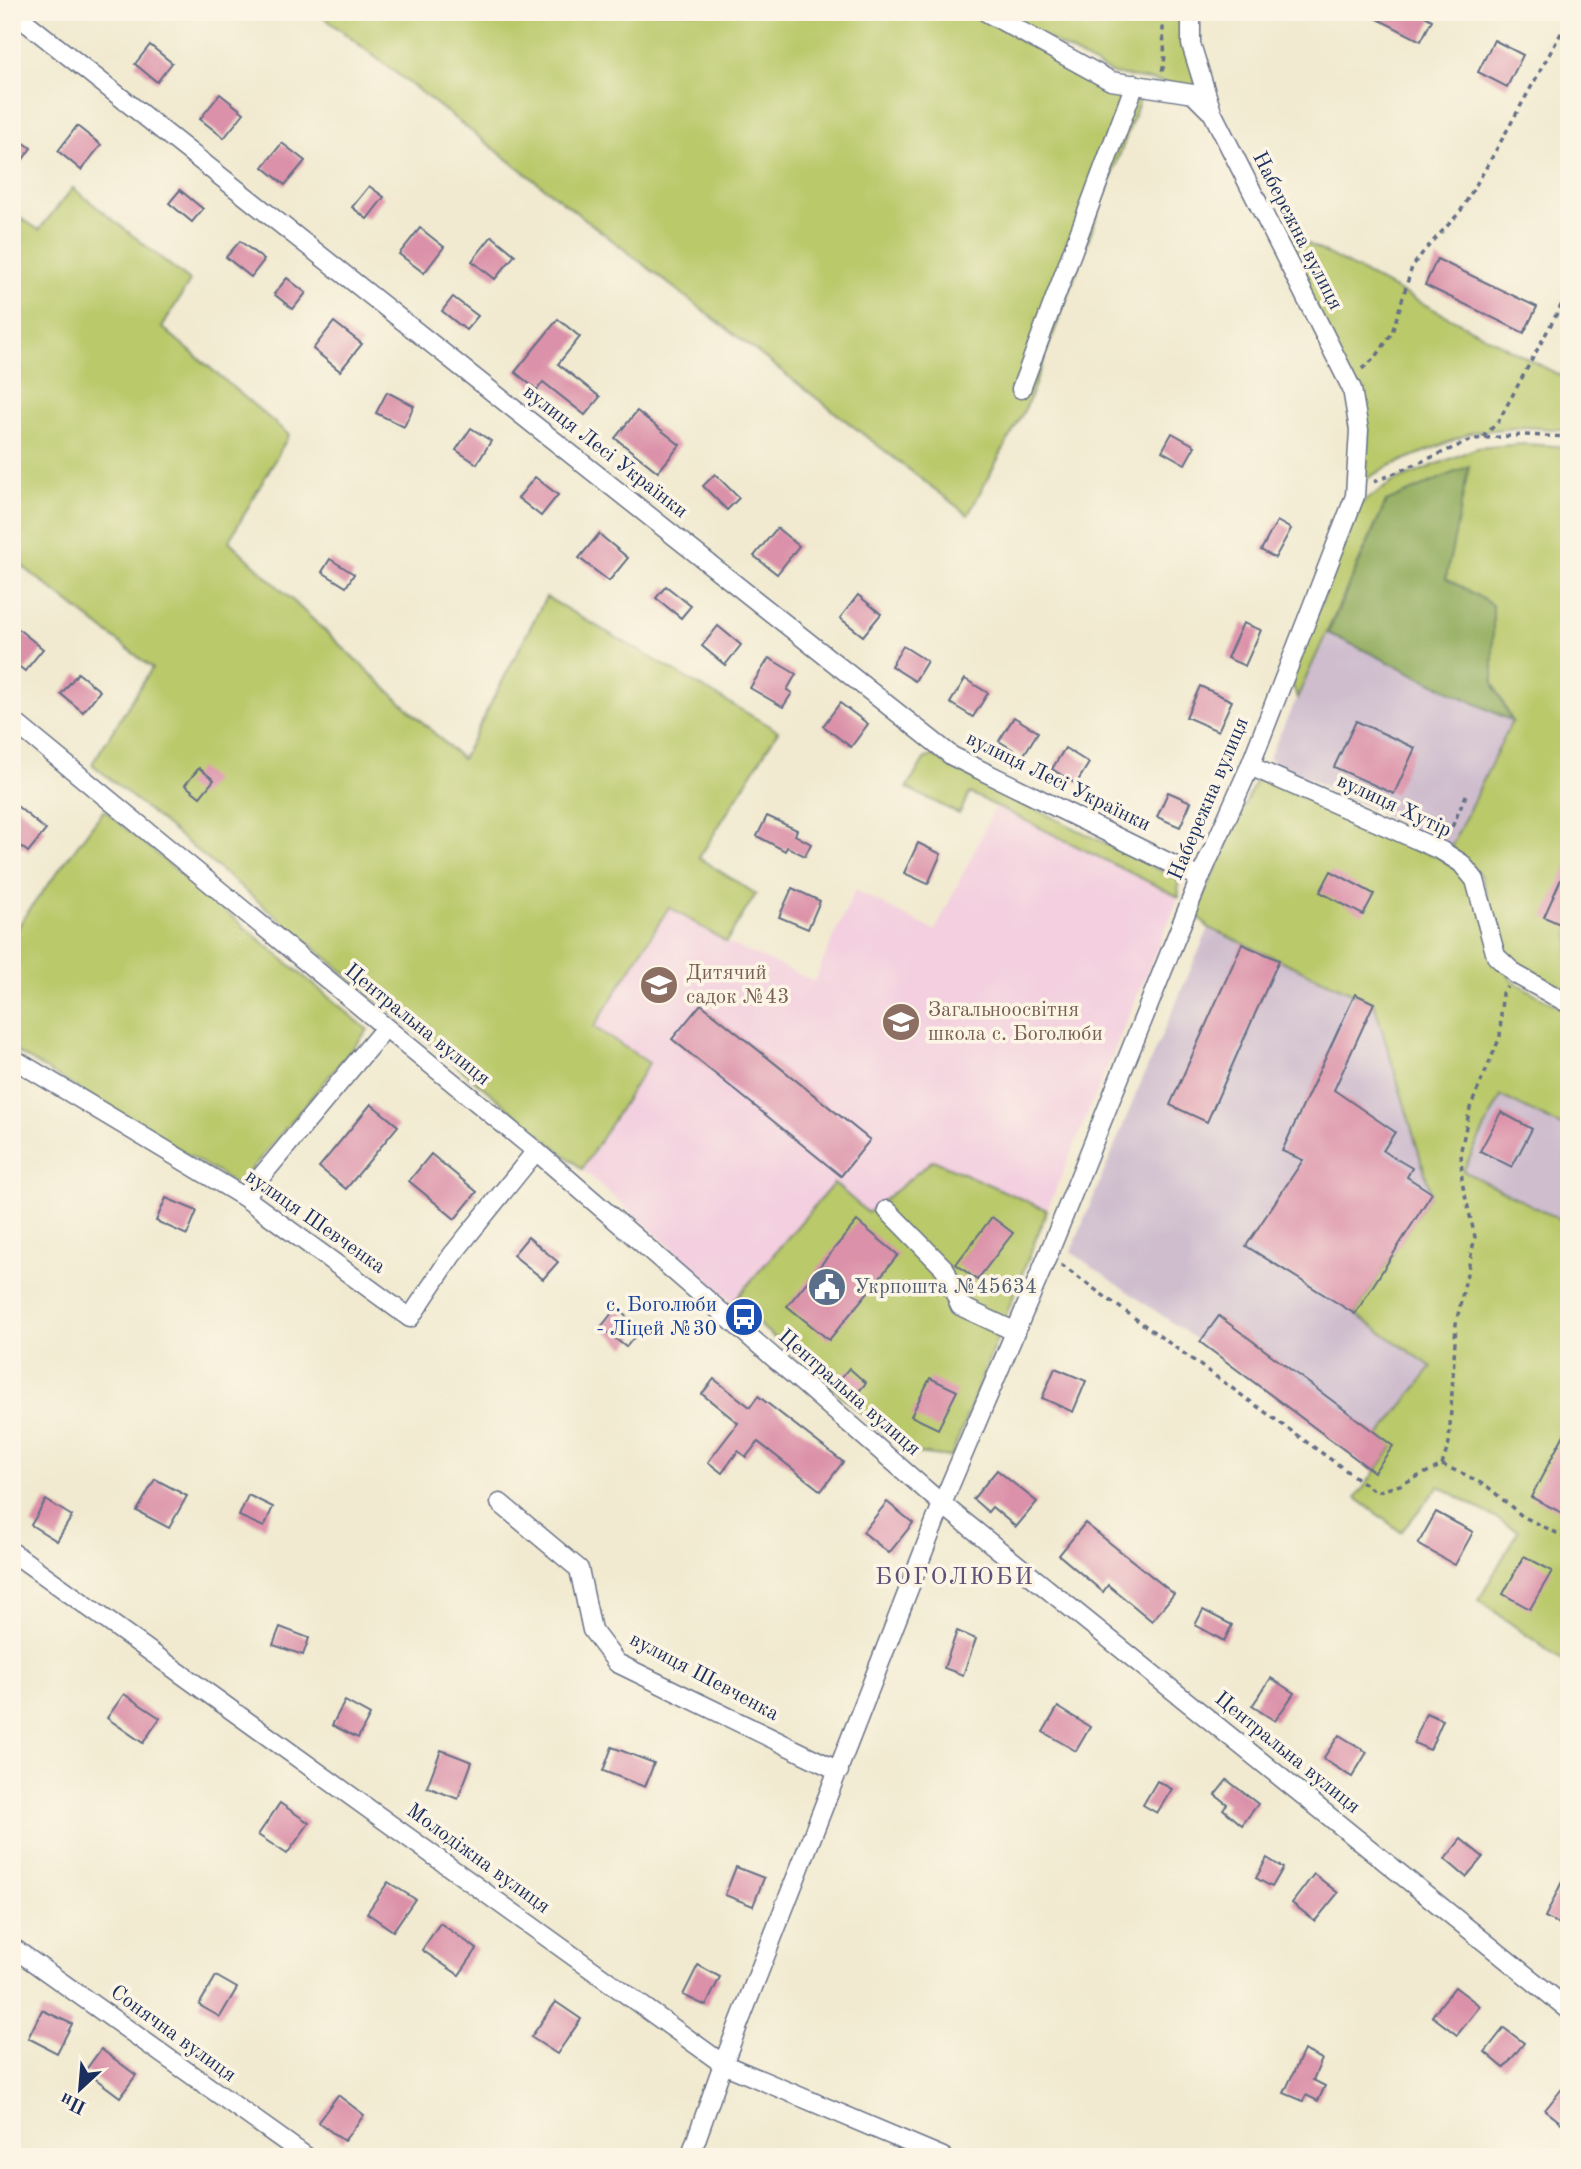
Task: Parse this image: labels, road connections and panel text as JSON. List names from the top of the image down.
{
  "streets": {
    "street": [
      "Набережна вулиця",
      "вулиця Лесі Українки",
      "вулиця Хутір",
      "Центральна вулиця",
      "вулиця Шевченка",
      "Молодіжна вулиця",
      "Сонячна вулиця"
    ]
  },
  "crossings": [
    ["Набережна вулиця", "вулиця Лесі Українки"],
    ["Набережна вулиця", "вулиця Хутір"],
    ["Набережна вулиця", "Центральна вулиця"],
    ["Центральна вулиця", "вулиця Шевченка"]
  ],
  "districts": ["БОГОЛЮБИ"],
  "places": {
    "school or university": ["Дитячий садок №43", "Загальноосвітня школа с. Боголюби"],
    "public building": ["Укрпошта №45634"],
    "bus stop": ["с. Боголюби - Ліцей №30"]
  },
  "north": "bottom left"
}
